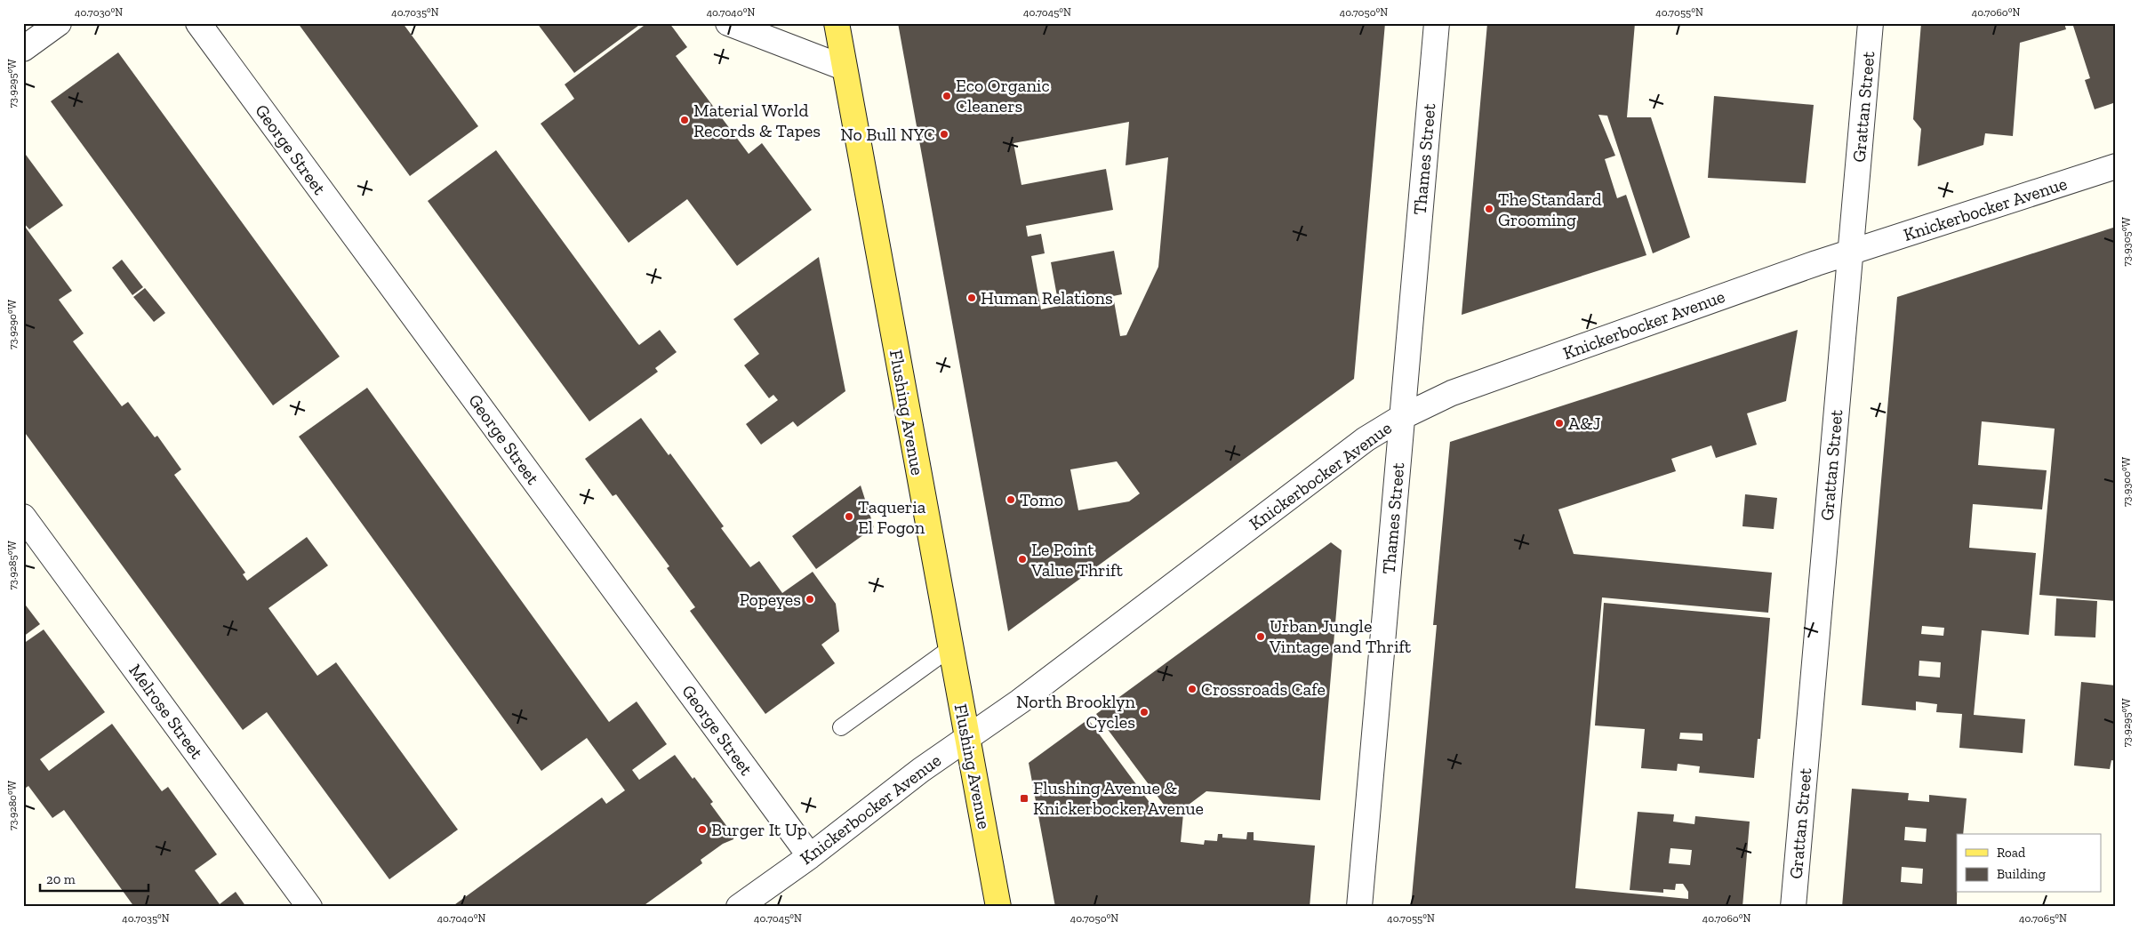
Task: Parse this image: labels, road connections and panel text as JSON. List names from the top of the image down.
{
  "streets": {
    "main road": ["Flushing Avenue"],
    "street": [
      "Grattan Street",
      "George Street",
      "Thames Street",
      "Knickerbocker Avenue",
      "Melrose Street"
    ]
  },
  "crossings": [
    ["Grattan Street", "Knickerbocker Avenue"],
    ["George Street", "Knickerbocker Avenue"],
    ["Thames Street", "Knickerbocker Avenue"],
    ["Knickerbocker Avenue", "Flushing Avenue"]
  ],
  "places": {
    "other": [
      "Eco Organic Cleaners",
      "Material World Records & Tapes",
      "No Bull NYC",
      "The Standard Grooming",
      "Human Relations",
      "A&J",
      "Tomo",
      "Taqueria El Fogon",
      "Le Point Value Thrift",
      "Popeyes",
      "Urban Jungle Vintage and Thrift",
      "Crossroads Cafe",
      "North Brooklyn Cycles",
      "Burger It Up"
    ],
    "transit": ["Flushing Avenue & Knickerbocker Avenue"]
  },
  "legend": ["Road", "Building"],
  "scale_bar": "20 m",
  "coordinates": [
    "40.7030°N",
    "40.7035°N",
    "40.7040°N",
    "40.7045°N",
    "40.7050°N",
    "40.7055°N",
    "40.7060°N",
    "73.9295°W",
    "73.9305°W",
    "73.9290°W",
    "73.9300°W",
    "73.9285°W",
    "73.9280°W",
    "40.7065°N"
  ]
}
